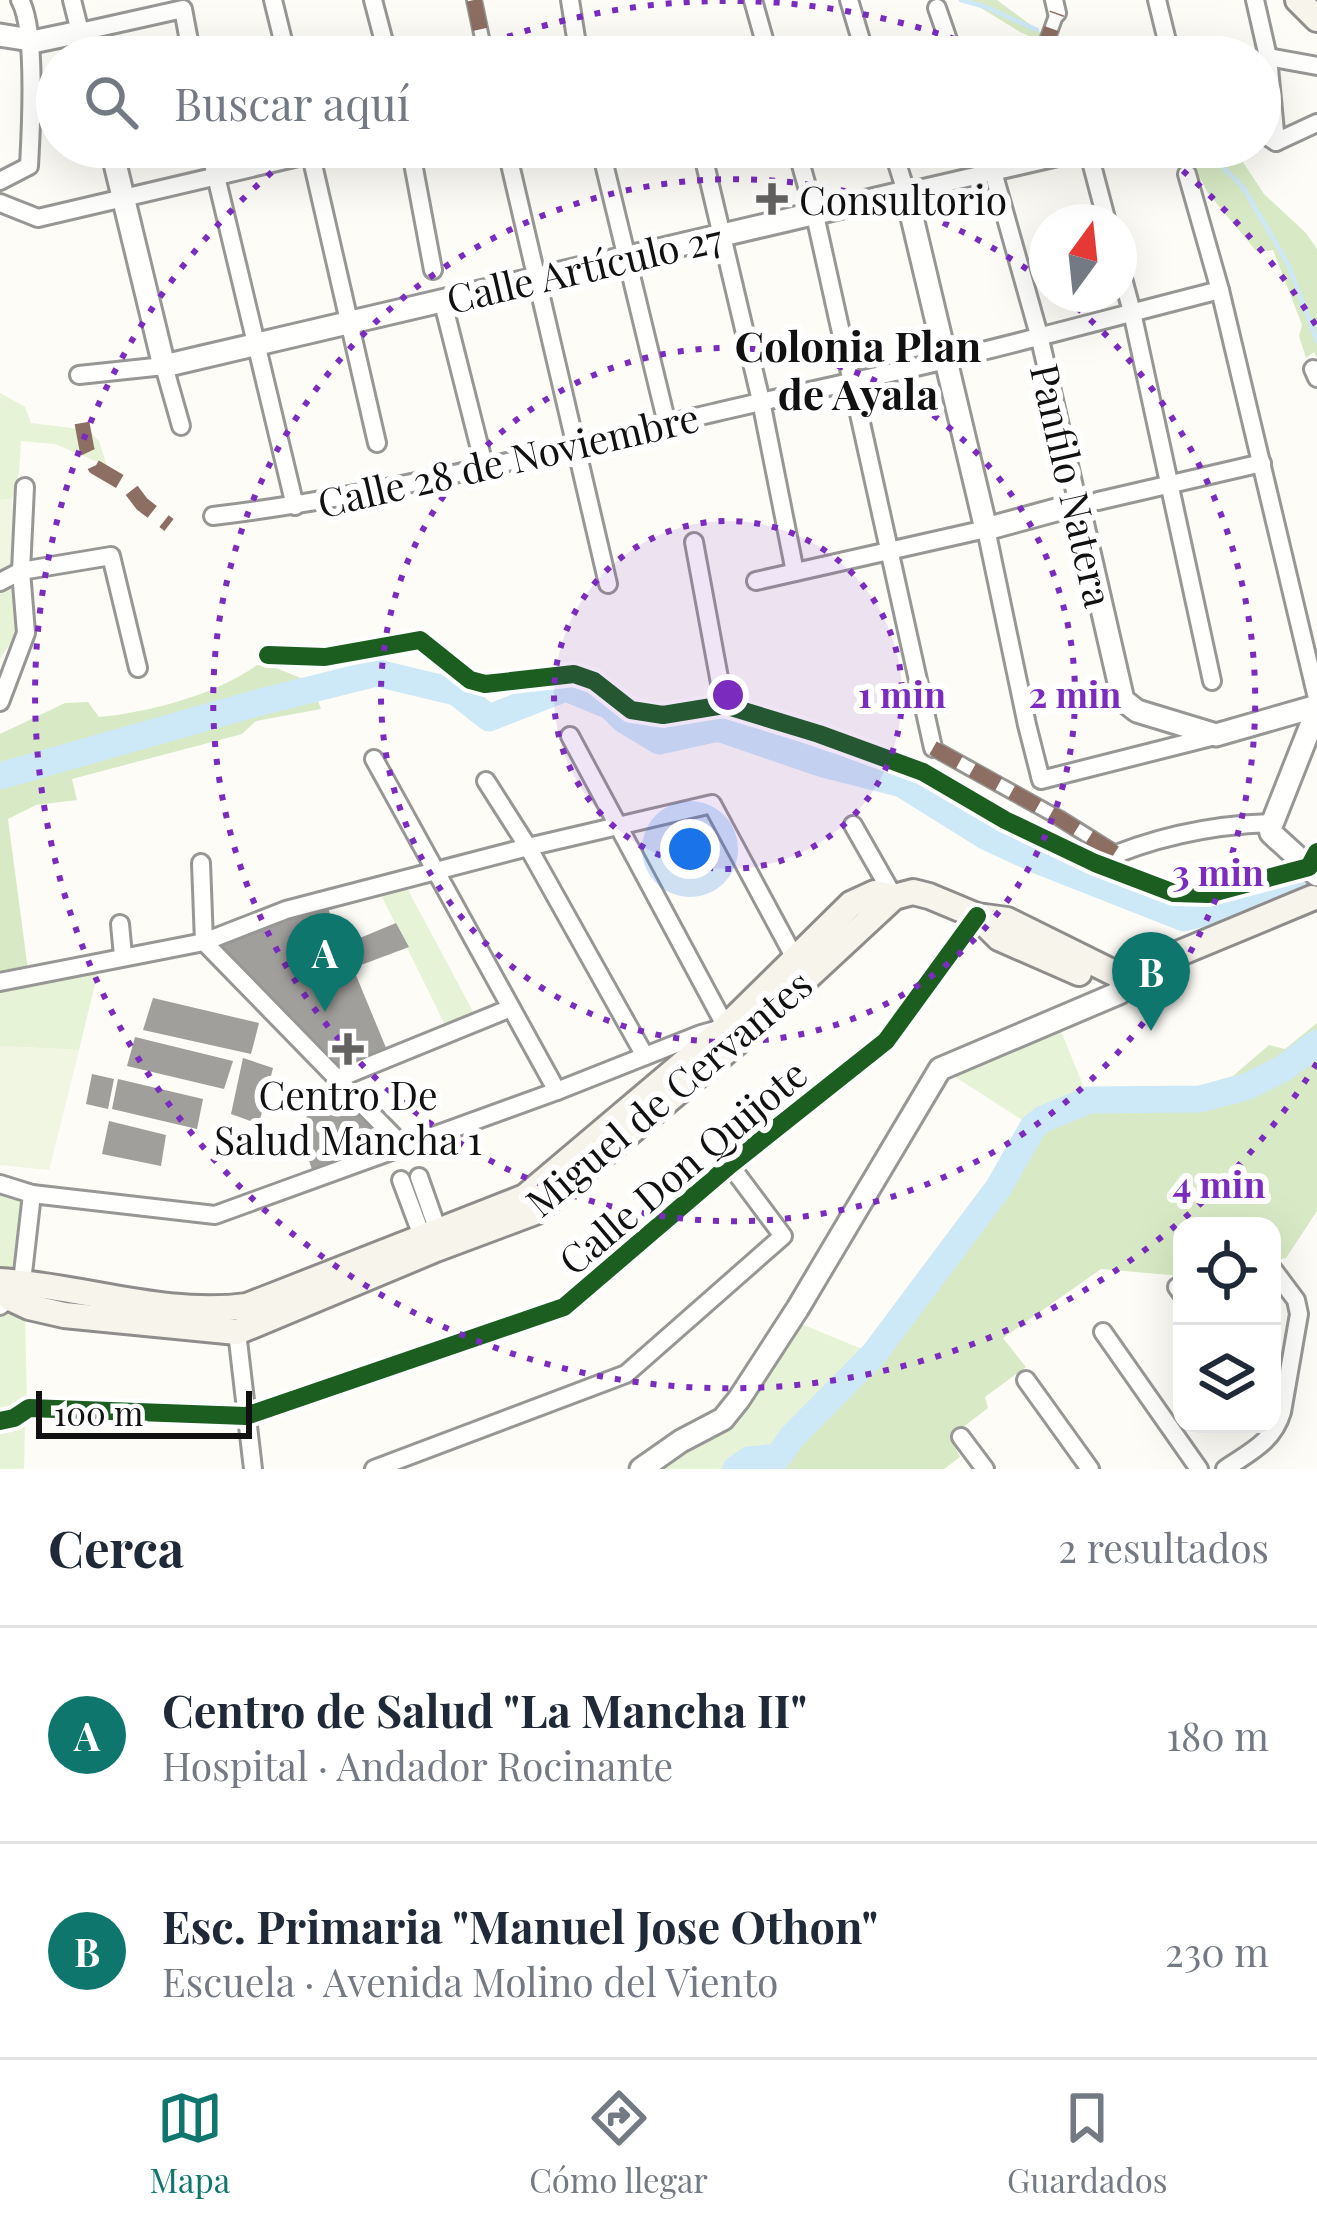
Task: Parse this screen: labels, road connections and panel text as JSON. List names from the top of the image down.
{
  "streets": {
    "main road": ["Miguel de Cervantes"],
    "street": [
      "Calle Artículo 27",
      "Calle 28 de Noviembre",
      "Panfilo Natera",
      "Calle Don Quijote"
    ]
  },
  "crossings": [
    ["Calle Artículo 27", "Panfilo Natera"],
    ["Calle 28 de Noviembre", "Panfilo Natera"]
  ],
  "districts": ["Colonia Plan de Ayala"],
  "places": {
    "health": ["Consultorio", "Centro De Salud Mancha 1"]
  },
  "scale_bar": "100 m",
  "north": "top",
  "page": {
    "search": "Buscar aquí",
    "pins": ["A", "B"],
    "scale": "100 m",
    "heading": ["Cerca", "2 resultados"],
    "list": [
      {
        "mark": "A",
        "name": "Centro de Salud \"La Mancha II\"",
        "note": "Hospital · Andador Rocinante",
        "value": "180 m"
      },
      {
        "mark": "B",
        "name": "Esc. Primaria \"Manuel Jose Othon\"",
        "note": "Escuela · Avenida Molino del Viento",
        "value": "230 m"
      }
    ],
    "nav": ["Mapa", "Cómo llegar", "Guardados"]
  },
  "rings": [
    "1 min",
    "2 min",
    "3 min",
    "4 min"
  ]
}
